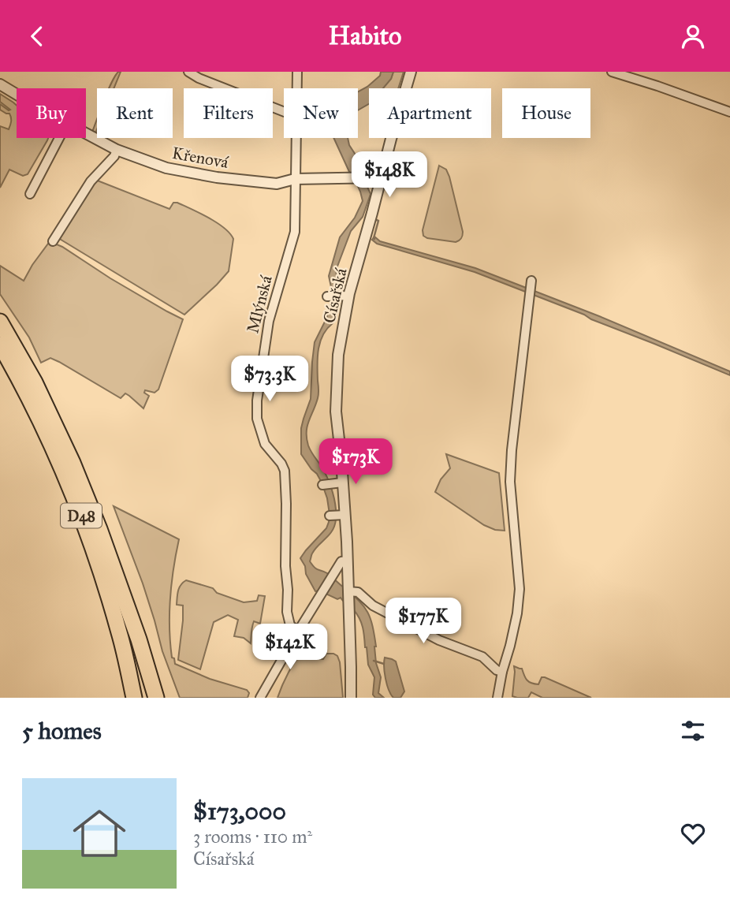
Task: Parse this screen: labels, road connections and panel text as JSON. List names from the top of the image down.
{
  "streets": {
    "highway": ["D48"],
    "street": ["Křenová", "Císařská", "Mlýnská"]
  },
  "crossings": [
    ["Křenová", "Císařská"],
    ["Křenová", "Mlýnská"]
  ],
  "page": {
    "header": "Habito",
    "chip": [
      "Buy",
      "Rent",
      "Filters",
      "New",
      "Apartment",
      "House"
    ],
    "price": [
      "$148K",
      "$73.3K",
      "$173K",
      "$177K",
      "$142K"
    ],
    "heading": "5 homes",
    "list": [
      {
        "name": "$173,000",
        "note": "3 rooms · 110 m² · Císařská"
      }
    ]
  }
}
